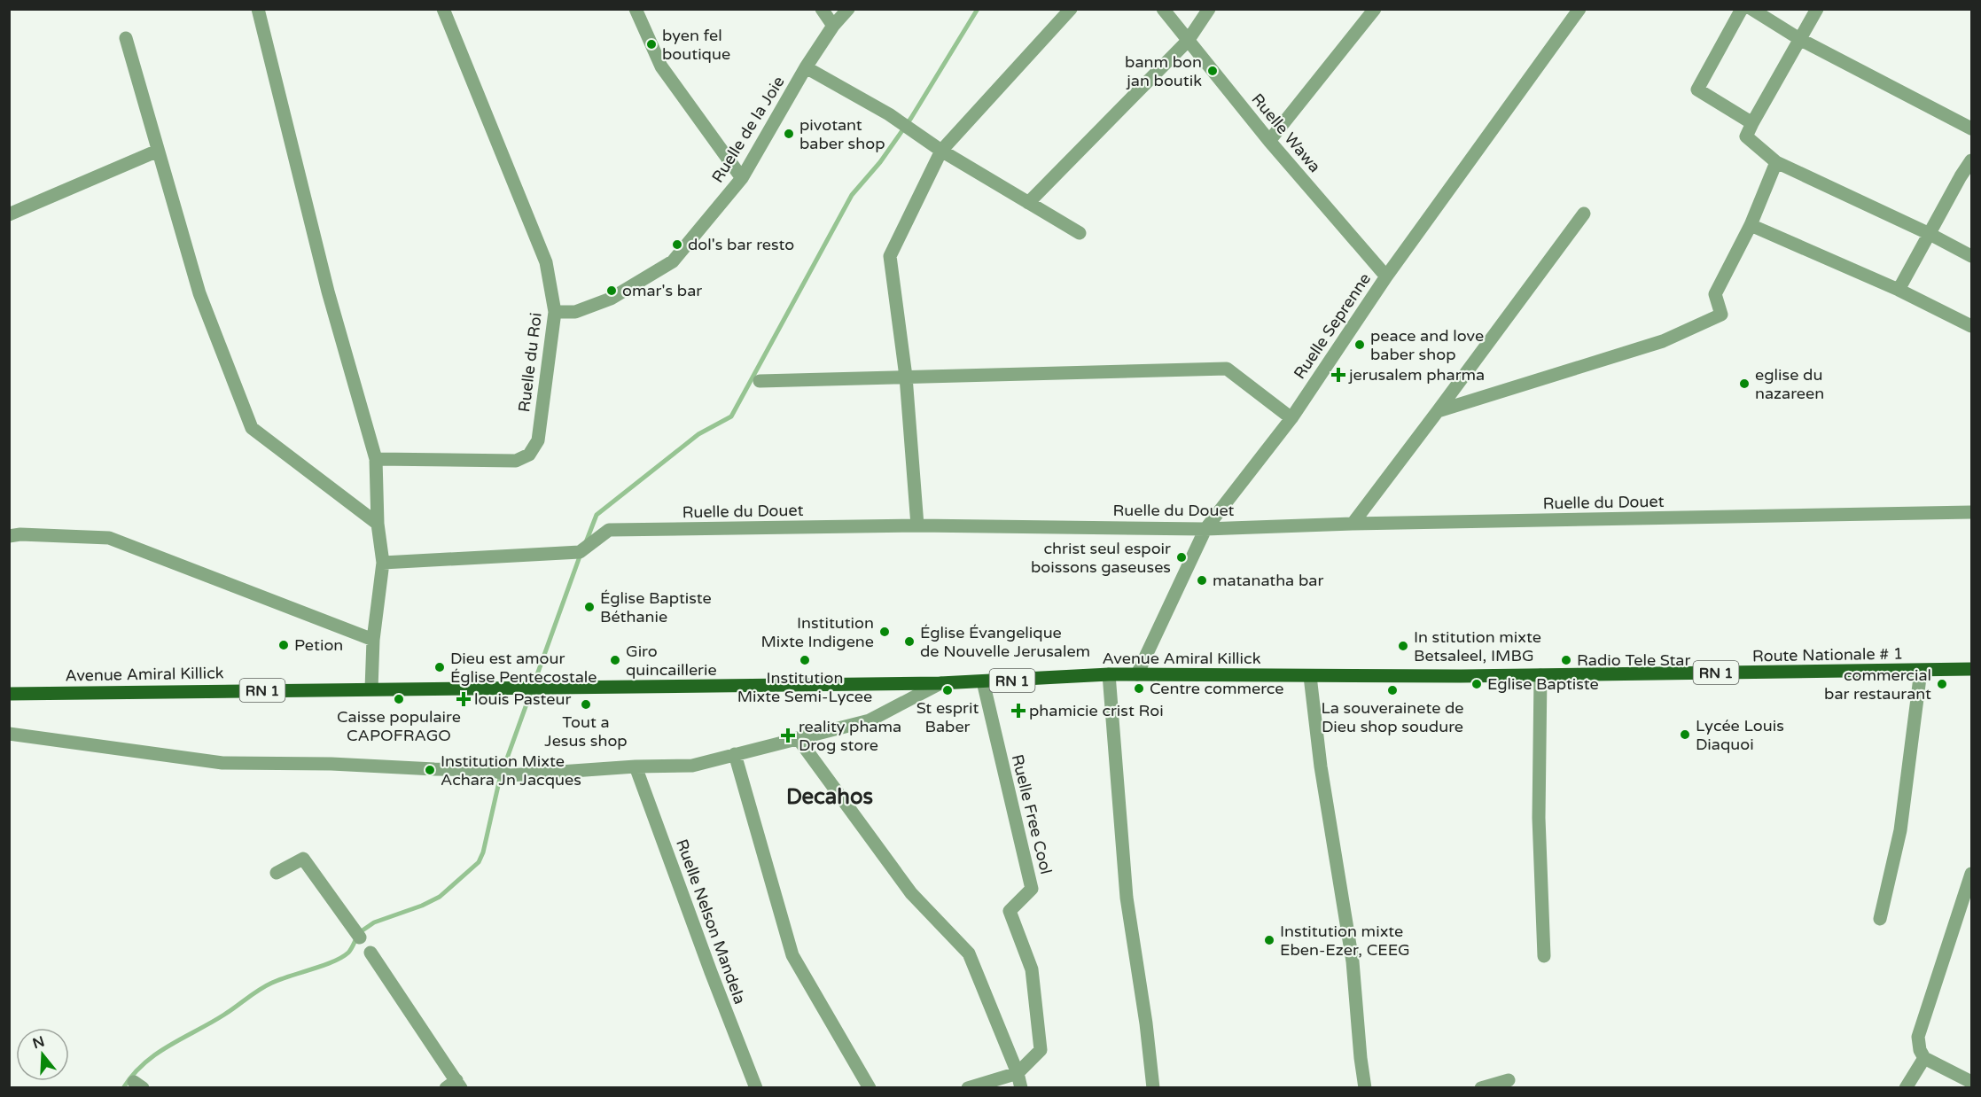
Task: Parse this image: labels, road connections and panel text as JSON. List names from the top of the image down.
{
  "streets": {
    "main road": ["Route Nationale # 1", "Avenue Amiral Killick", "RN 1"],
    "street": [
      "Ruelle de la Joie",
      "Ruelle Wawa",
      "Ruelle Seprenne",
      "Ruelle du Roi",
      "Ruelle du Douet",
      "Ruelle Free Cool",
      "Ruelle Nelson Mandela"
    ]
  },
  "crossings": [
    ["Ruelle de la Joie", "Ruelle du Roi"],
    ["Ruelle Wawa", "Ruelle Seprenne"],
    ["Ruelle Seprenne", "Ruelle du Douet"],
    ["Ruelle Seprenne", "Avenue Amiral Killick"],
    ["Route Nationale # 1", "Avenue Amiral Killick"],
    ["Avenue Amiral Killick", "Ruelle Free Cool"]
  ],
  "districts": ["Decahos"],
  "places": {
    "other": [
      "byen fel boutique",
      "banm bon jan boutik",
      "pivotant baber shop",
      "dol's bar resto",
      "omar's bar",
      "peace and love baber shop",
      "eglise du nazareen",
      "christ seul espoir boissons gaseuses",
      "matanatha bar",
      "Église Baptiste Béthanie",
      "Institution Mixte Indigene",
      "Église Évangelique de Nouvelle Jerusalem",
      "Petion",
      "In stitution mixte Betsaleel, IMBG",
      "Giro quincaillerie",
      "Institution Mixte Semi-Lycee",
      "Radio Tele Star",
      "Dieu est amour Église Pentecostale",
      "Eglise Baptiste",
      "commercial bar restaurant",
      "Centre commerce",
      "St esprit Baber",
      "La souverainete de Dieu shop soudure",
      "Caisse populaire CAPOFRAGO",
      "Tout a Jesus shop",
      "Lycée Louis Diaquoi",
      "Institution Mixte Achara Jn Jacques",
      "Institution mixte Eben-Ezer, CEEG"
    ],
    "health": [
      "jerusalem pharma",
      "louis Pasteur",
      "phamicie crist Roi",
      "reality phama Drog store"
    ]
  },
  "north": "top"
}
